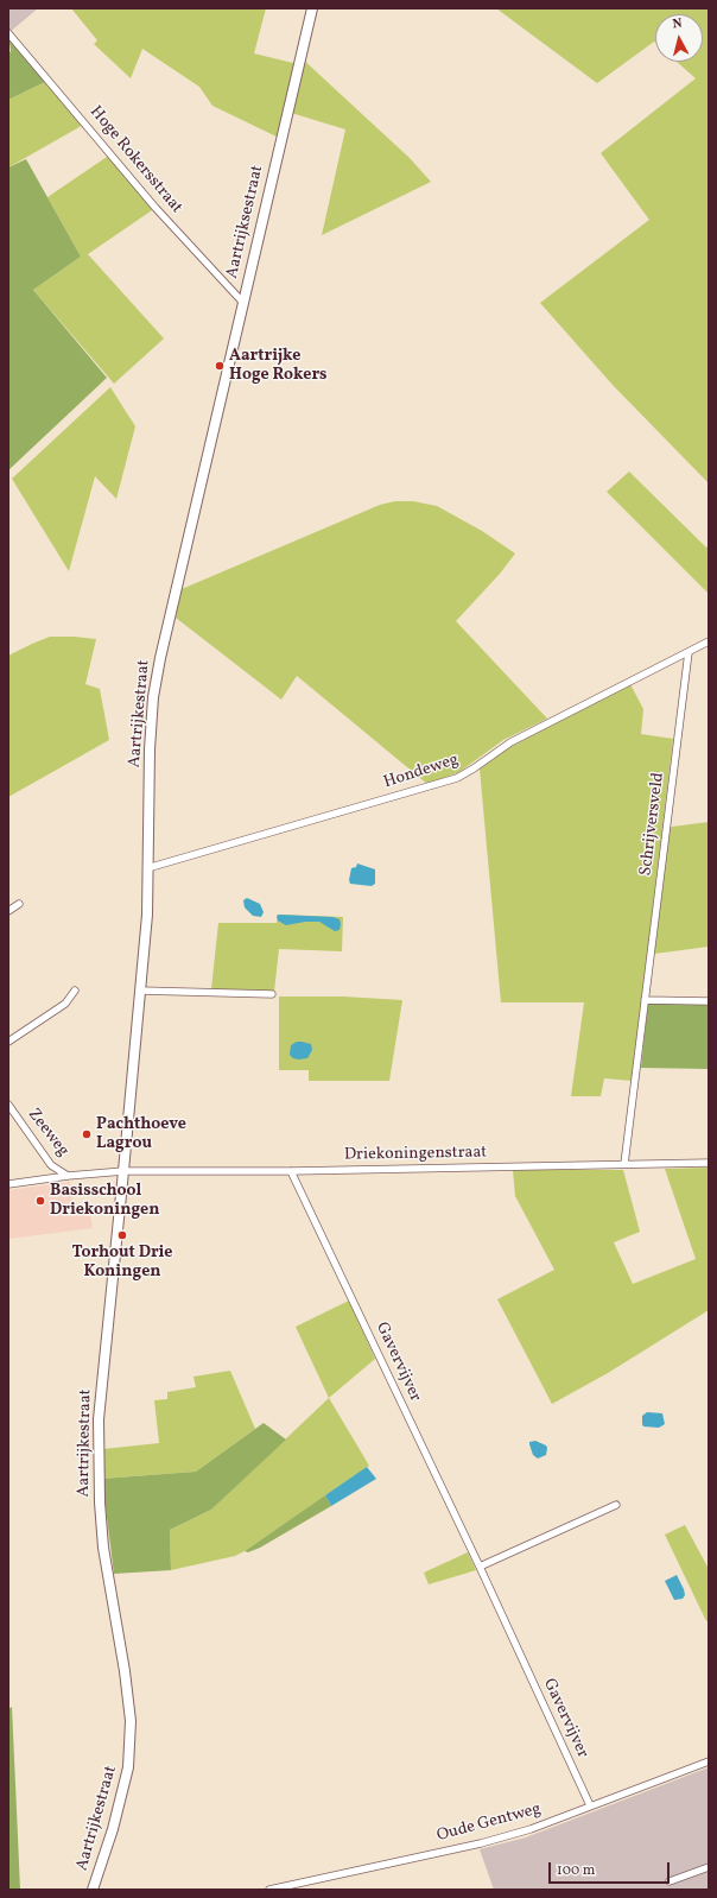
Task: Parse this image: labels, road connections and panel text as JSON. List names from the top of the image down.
{
  "streets": {
    "street": [
      "Hoge Rokersstraat",
      "Aartrijksestraat",
      "Aartrijkestraat",
      "Hondeweg",
      "Schrijversveld",
      "Zeeweg",
      "Driekoningenstraat",
      "Gavervijver",
      "Oude Gentweg"
    ]
  },
  "crossings": [
    ["Hoge Rokersstraat", "Aartrijksestraat"],
    ["Aartrijksestraat", "Aartrijkestraat"],
    ["Aartrijkestraat", "Hondeweg"],
    ["Aartrijkestraat", "Driekoningenstraat"],
    ["Hondeweg", "Schrijversveld"],
    ["Schrijversveld", "Driekoningenstraat"],
    ["Zeeweg", "Driekoningenstraat"],
    ["Driekoningenstraat", "Gavervijver"],
    ["Gavervijver", "Oude Gentweg"]
  ],
  "places": [
    "Aartrijke Hoge Rokers",
    "Pachthoeve Lagrou",
    "Basisschool Driekoningen",
    "Torhout Drie Koningen"
  ],
  "scale_bar": "100 m",
  "north": "top"
}
